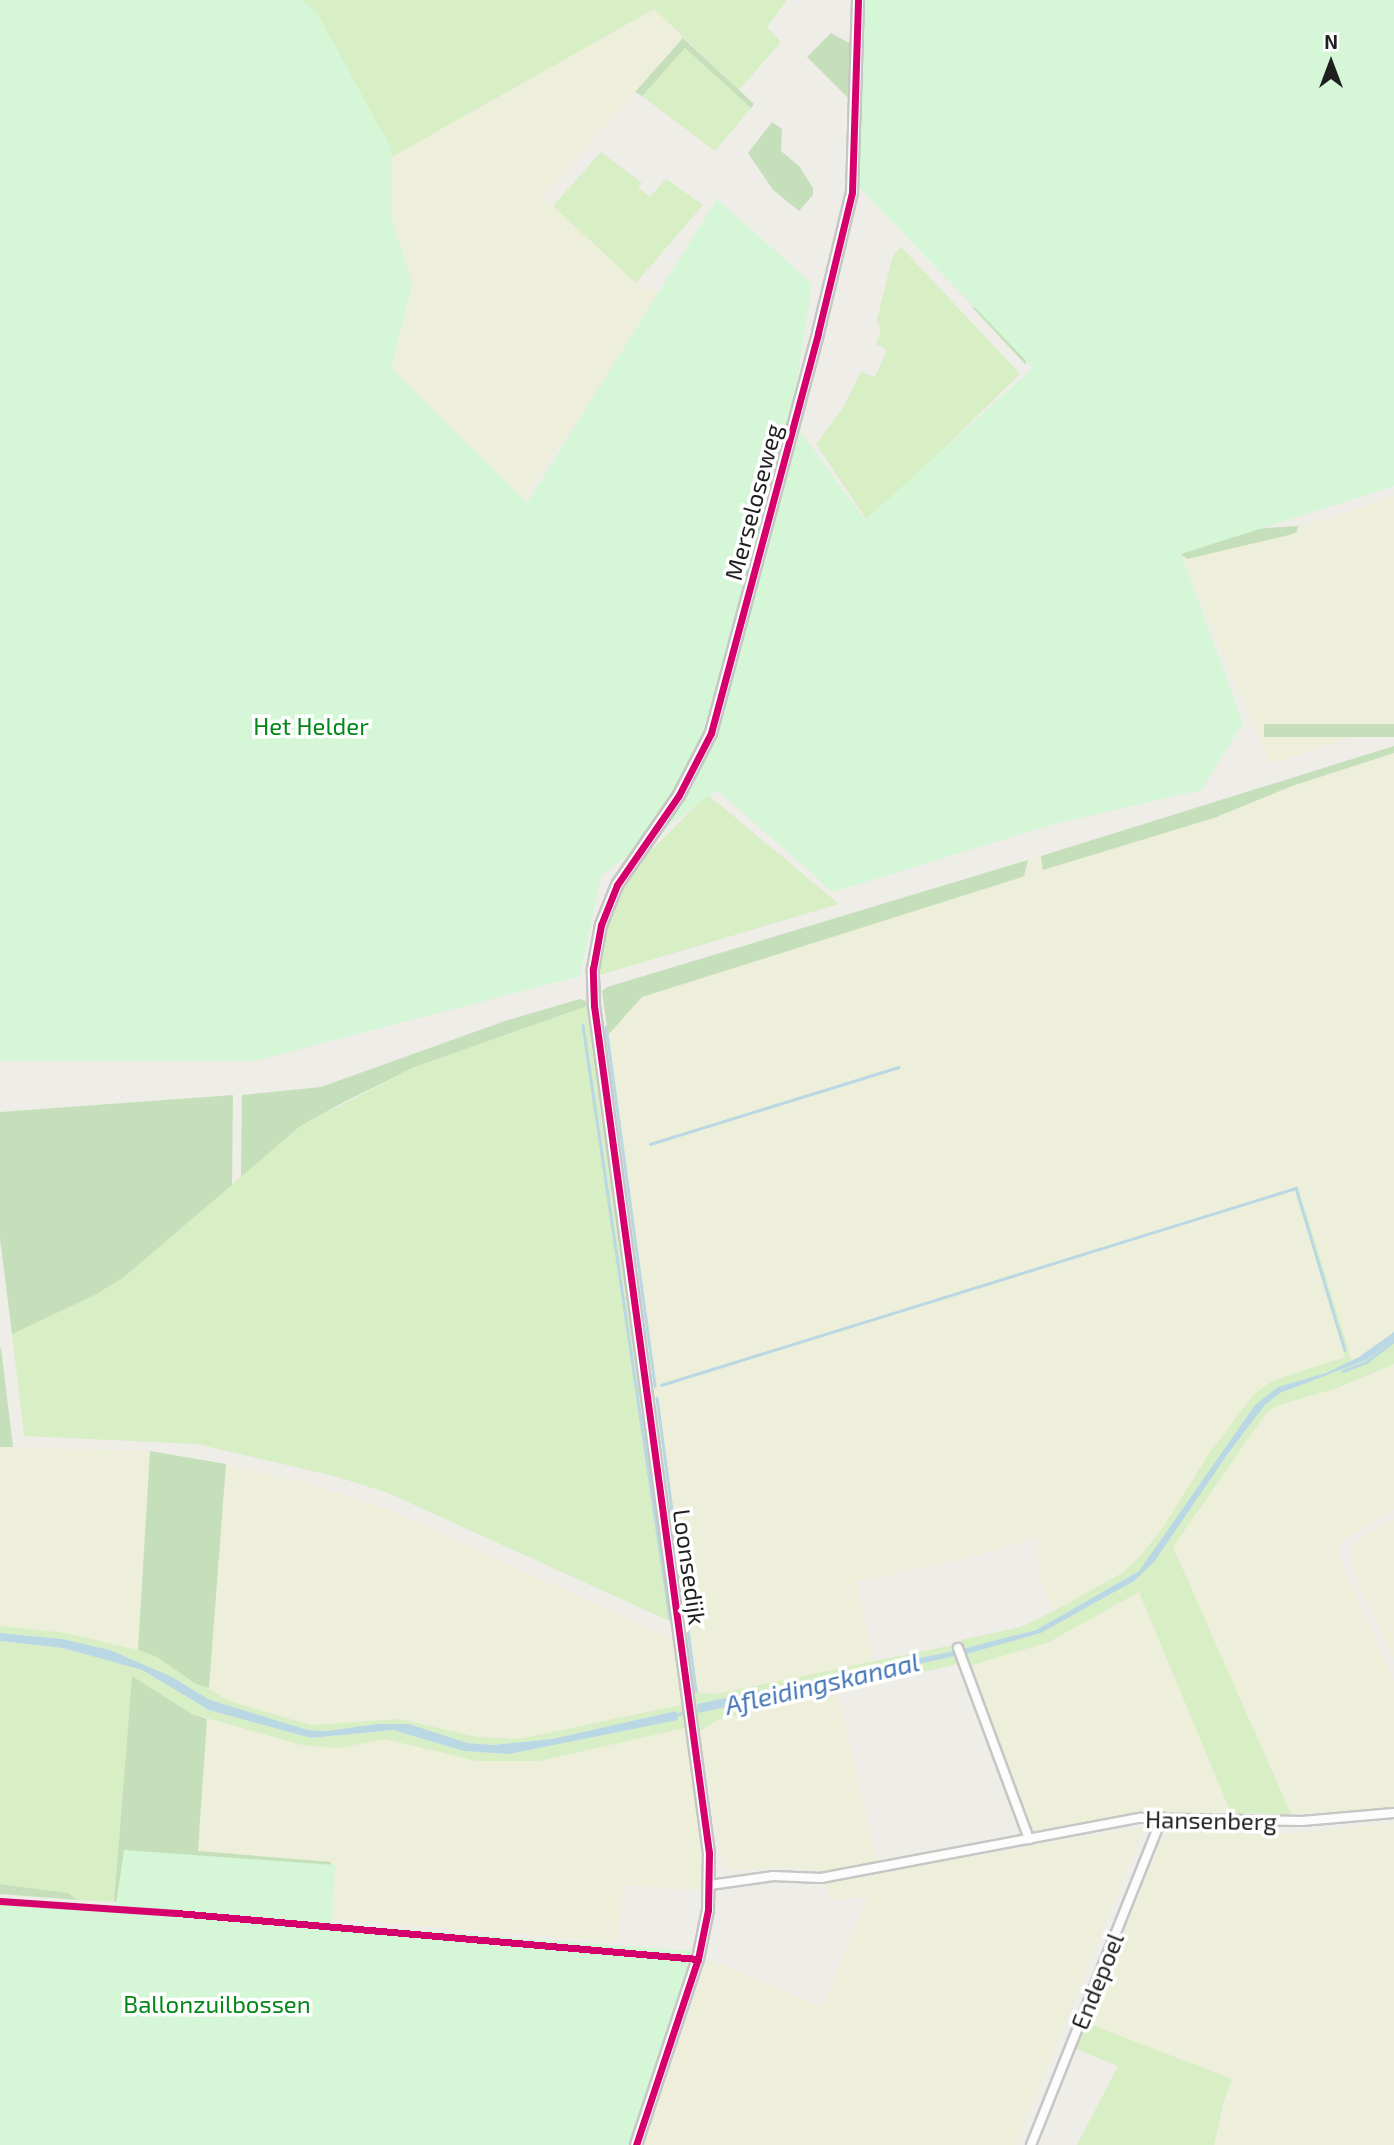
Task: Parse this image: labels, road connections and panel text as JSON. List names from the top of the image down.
{
  "streets": {
    "street": [
      "Merseloseweg",
      "Loonsedijk",
      "Hansenberg",
      "Endepoel"
    ]
  },
  "crossings": [
    ["Merseloseweg", "Loonsedijk"],
    ["Loonsedijk", "Hansenberg"],
    ["Hansenberg", "Endepoel"]
  ],
  "water": ["Afleidingskanaal"],
  "parks": ["Het Helder", "Ballonzuilbossen"],
  "north": "top"
}
